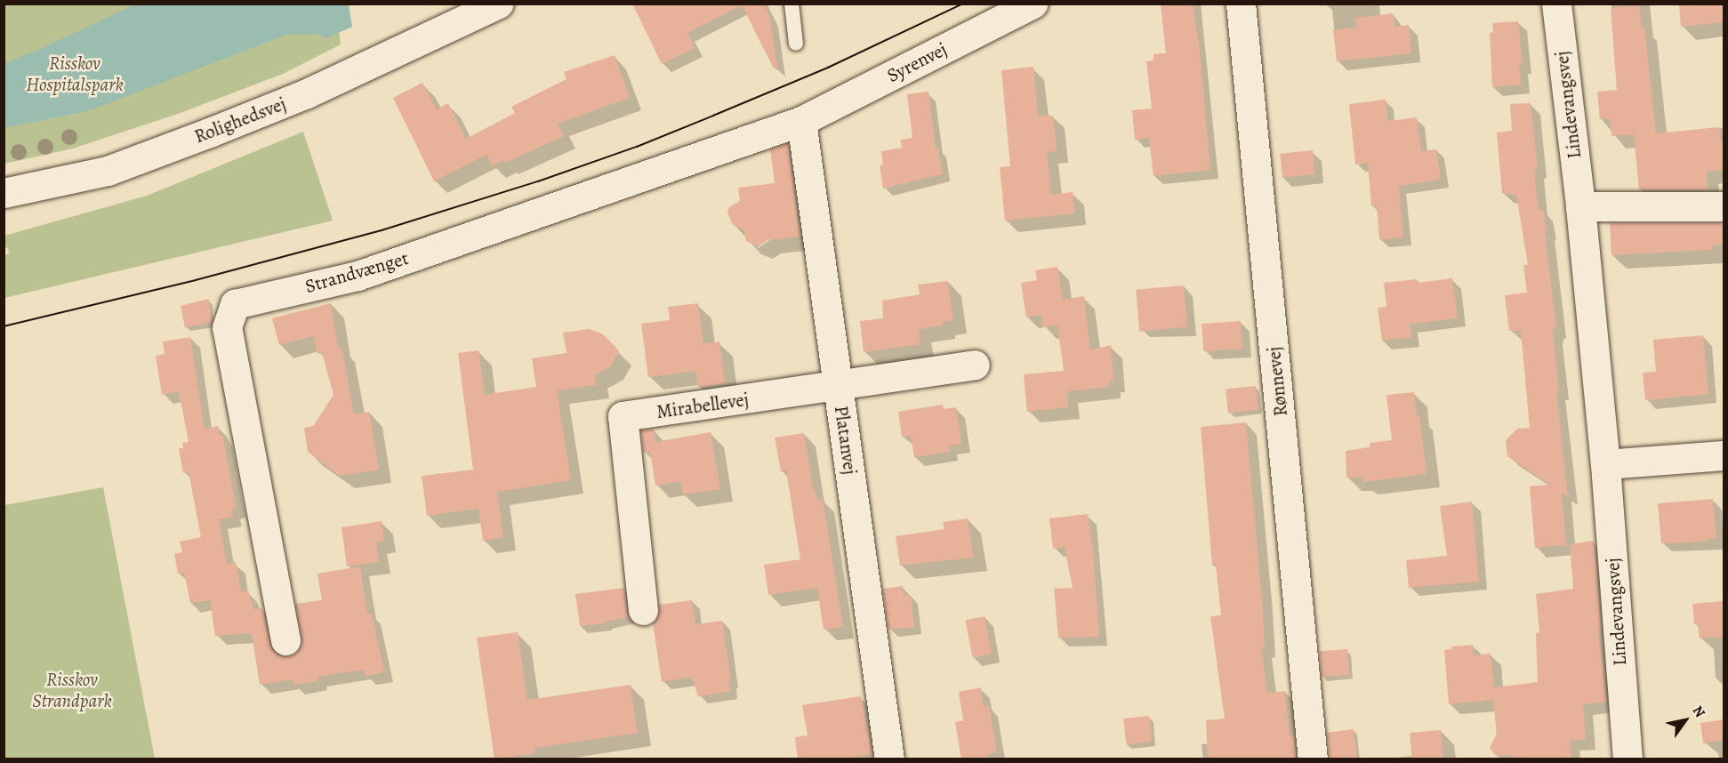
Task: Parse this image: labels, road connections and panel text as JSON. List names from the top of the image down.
{
  "streets": {
    "street": [
      "Syrenvej",
      "Lindevangsvej",
      "Rolighedsvej",
      "Strandvænget",
      "Rønnevej",
      "Mirabellevej",
      "Platanvej"
    ]
  },
  "crossings": [
    ["Syrenvej", "Strandvænget"],
    ["Syrenvej", "Platanvej"],
    ["Strandvænget", "Platanvej"],
    ["Mirabellevej", "Platanvej"]
  ],
  "parks": ["Risskov Hospitalspark", "Risskov Strandpark"],
  "north": "top right"
}
